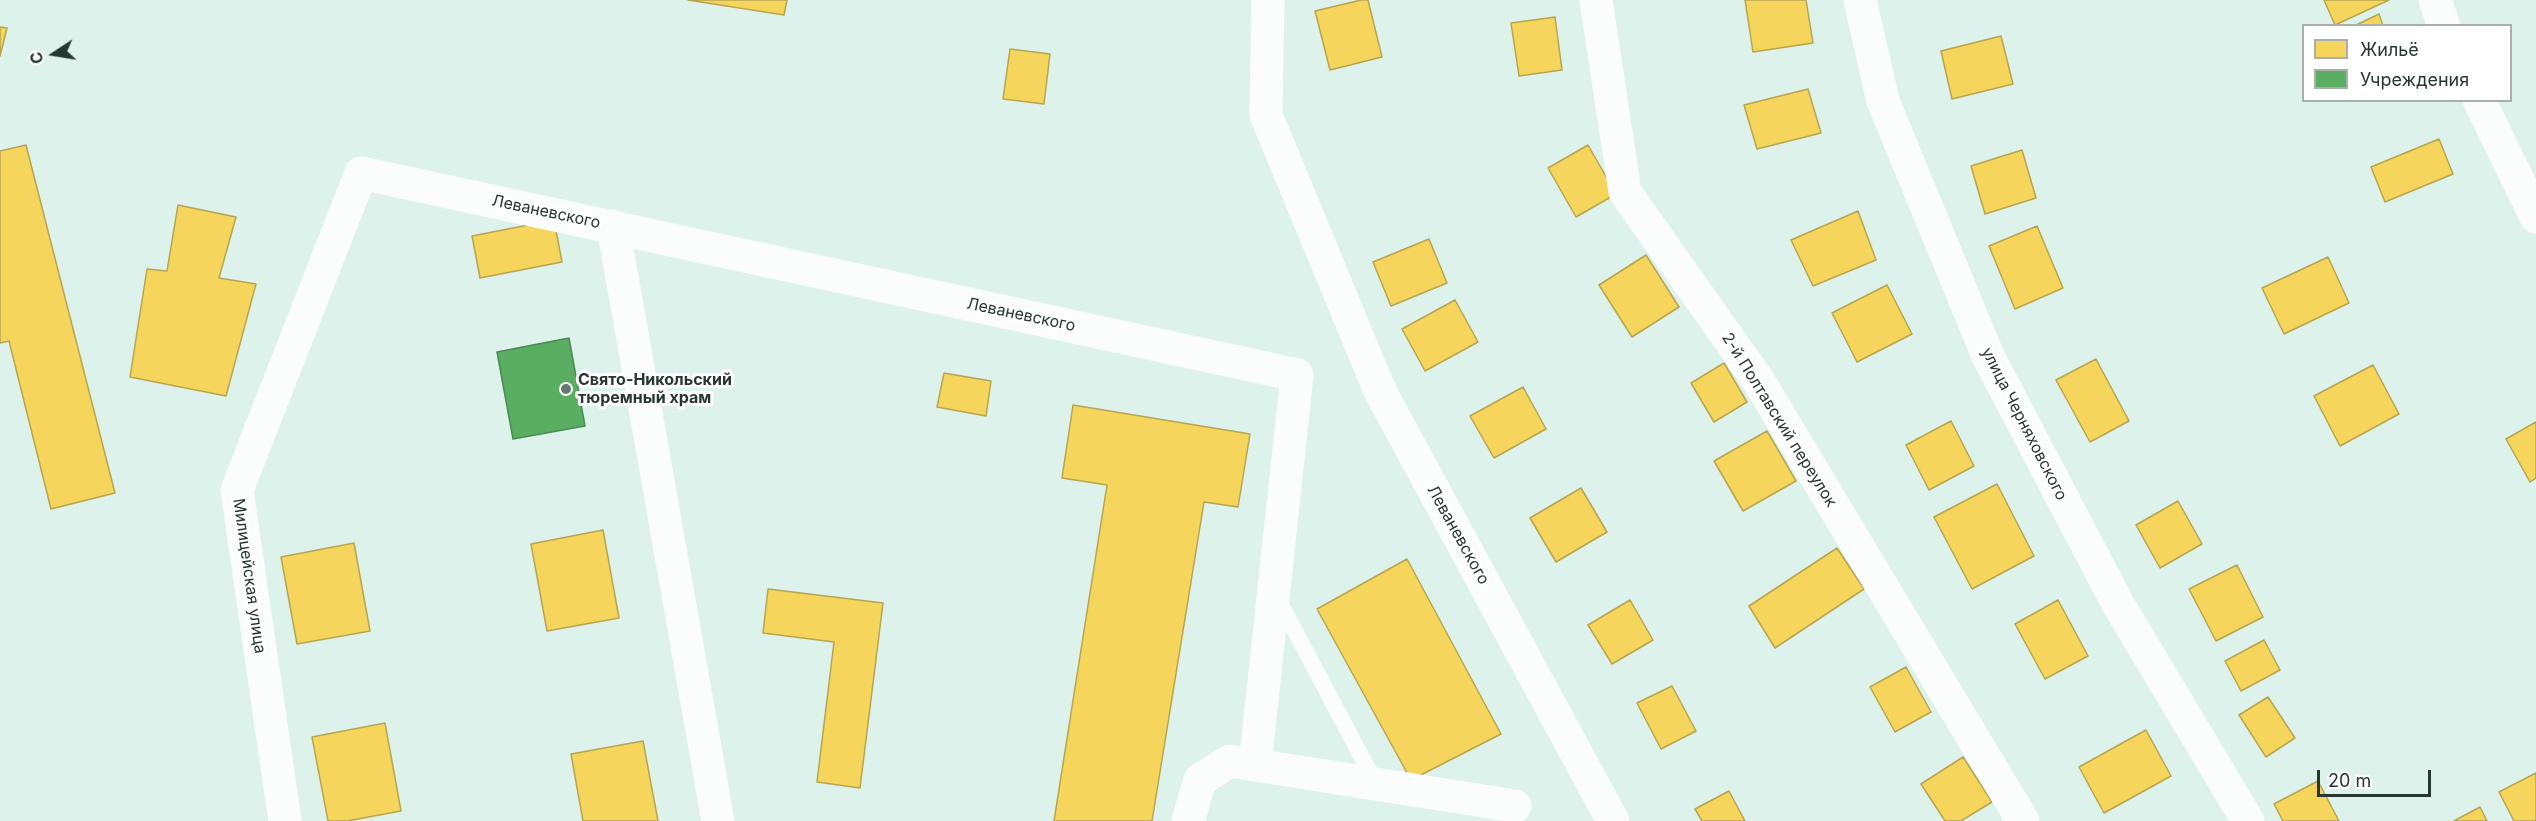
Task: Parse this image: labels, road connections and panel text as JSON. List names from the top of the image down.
{
  "streets": {
    "street": [
      "Леваневского",
      "2-й Полтавский переулок",
      "улица Черняховского",
      "Милицейская улица"
    ]
  },
  "crossings": [
    ["Леваневского", "Милицейская улица"]
  ],
  "places": ["Свято-Никольский тюремный храм"],
  "legend": ["Жильё", "Учреждения"],
  "scale_bar": "20 m",
  "north": "left"
}
